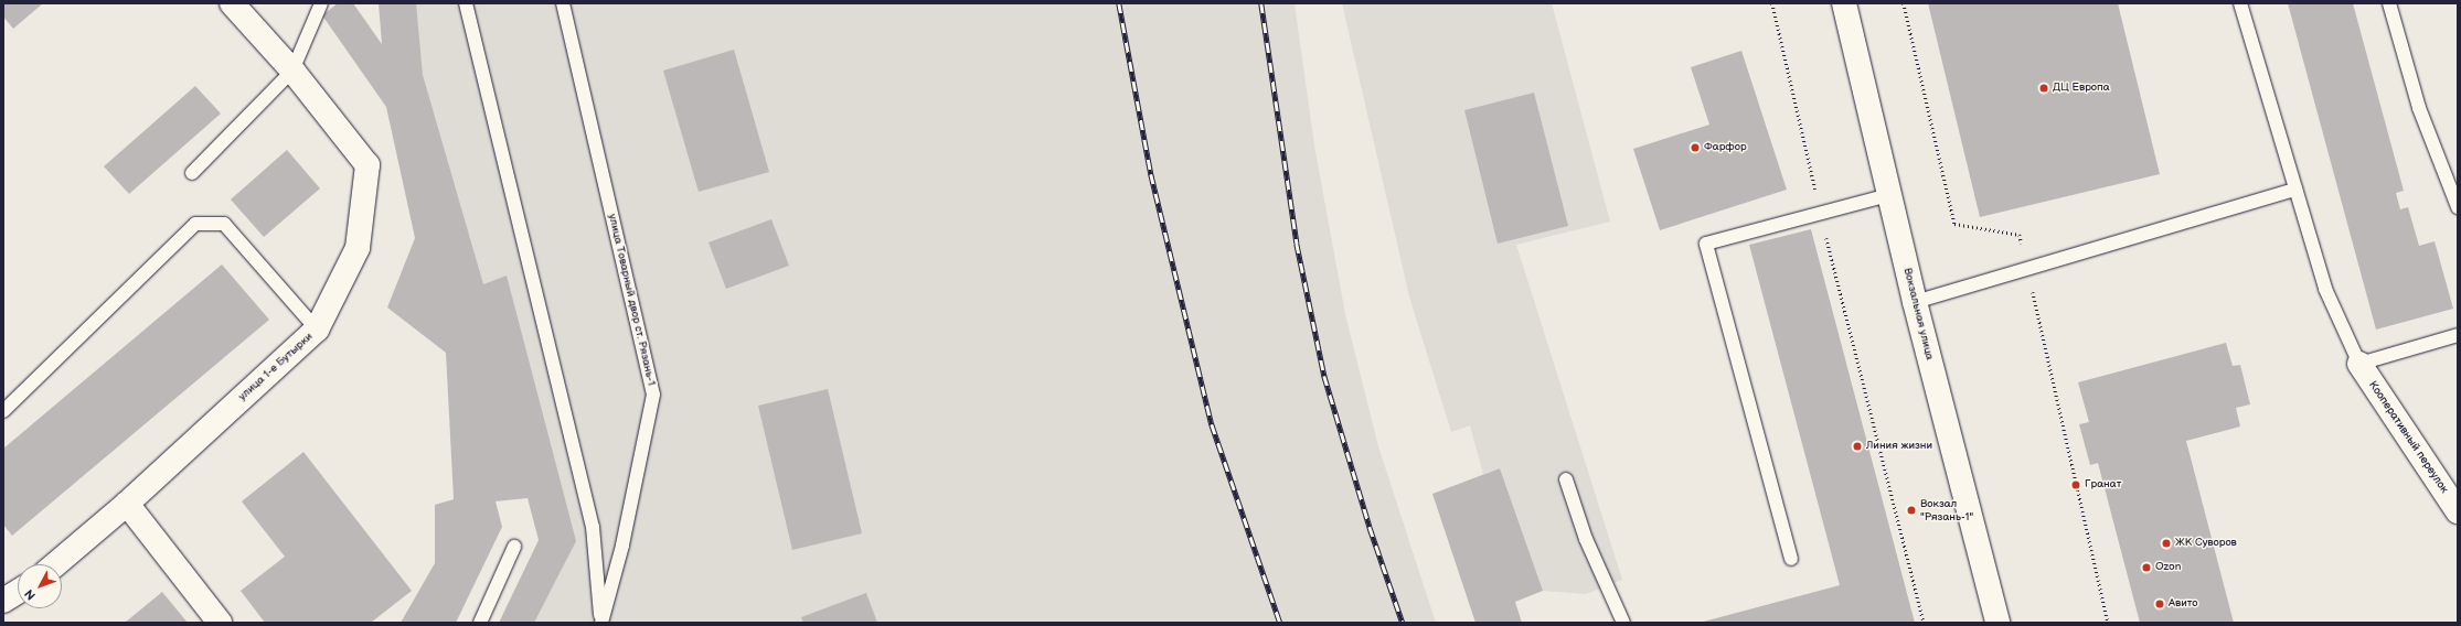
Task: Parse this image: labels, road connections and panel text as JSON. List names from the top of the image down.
{
  "streets": {
    "street": ["Вокзальная улица", "улица 1-е Бутырки", "Кооперативный переулок"],
    "lane": ["улица Товарный двор ст. Рязань-1"]
  },
  "places": [
    "ДЦ Европа",
    "Фарфор",
    "Линия жизни",
    "Гранат",
    "Вокзал \"Рязань-1\"",
    "ЖК Суворов",
    "Ozon",
    "Авито"
  ],
  "north": "bottom left"
}
